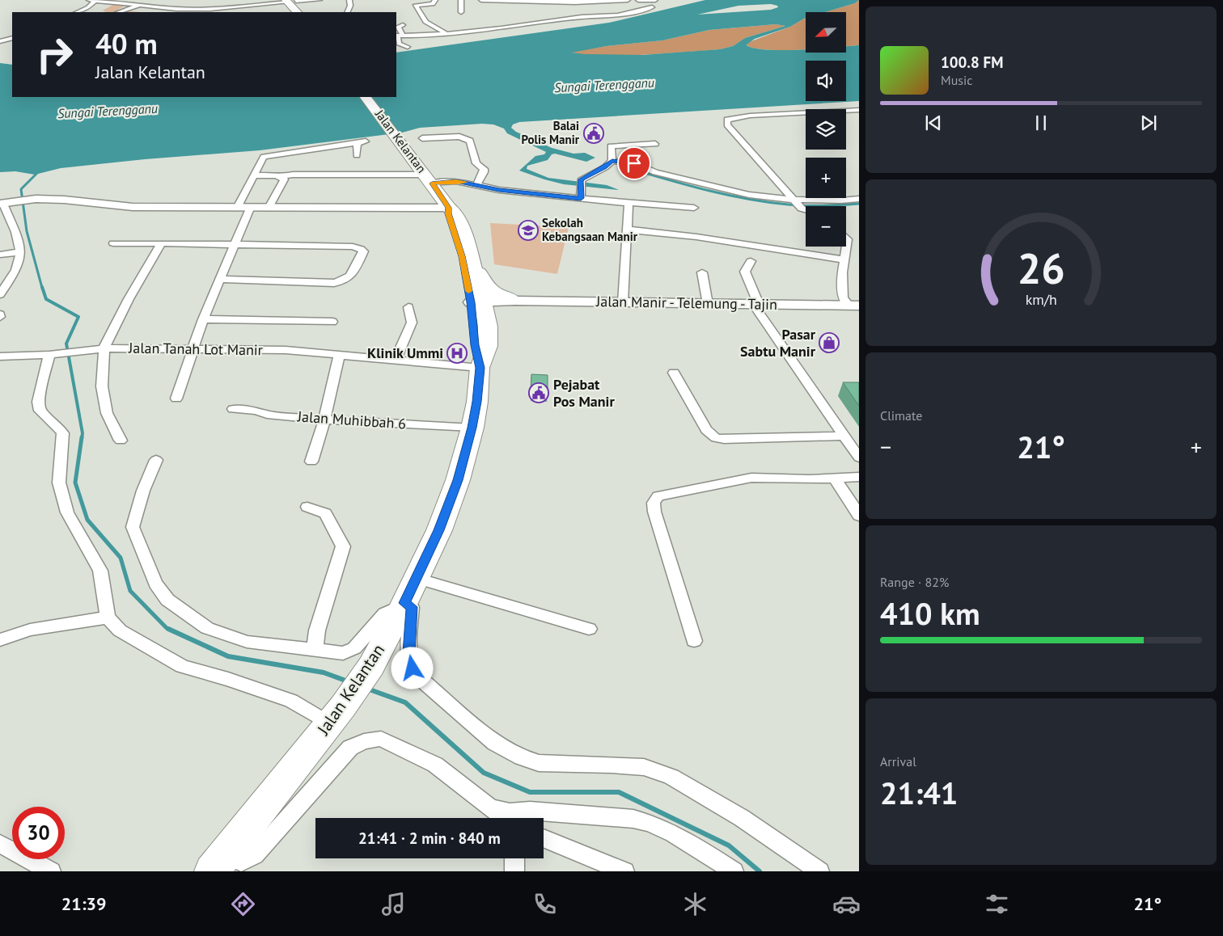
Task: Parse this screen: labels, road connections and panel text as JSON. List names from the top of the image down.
{
  "streets": {
    "highway": ["Jalan Kelantan"],
    "street": ["Jalan Manir - Telemung - Tajin", "Jalan Tanah Lot Manir", "Jalan Muhibbah 6"]
  },
  "crossings": [
    ["Jalan Kelantan", "Jalan Manir - Telemung - Tajin"],
    ["Jalan Kelantan", "Jalan Tanah Lot Manir"],
    ["Jalan Kelantan", "Jalan Muhibbah 6"]
  ],
  "water": ["Sungai Terengganu"],
  "places": {
    "public building": ["Balai Polis Manir", "Pejabat Pos Manir"],
    "school or university": ["Sekolah Kebangsaan Manir"],
    "shop": ["Pasar Sabtu Manir"],
    "hospital": ["Klinik Ummi"]
  },
  "north": "bottom left",
  "page": {
    "map_buttons": ["+", "−"],
    "turn": ["40 m", "Jalan Kelantan"],
    "song": ["100.8 FM", "Music"],
    "tile": [
      "Climate",
      ["Range · 82%", "410 km"],
      ["Arrival", "21:41"]
    ],
    "heat": ["−", "21°", "+"],
    "limit": "30",
    "trip": "21:41 · 2 min · 840 m",
    "tabs": ["21:39", "21°"],
    "gauge": ["26", "km/h"]
  }
}
